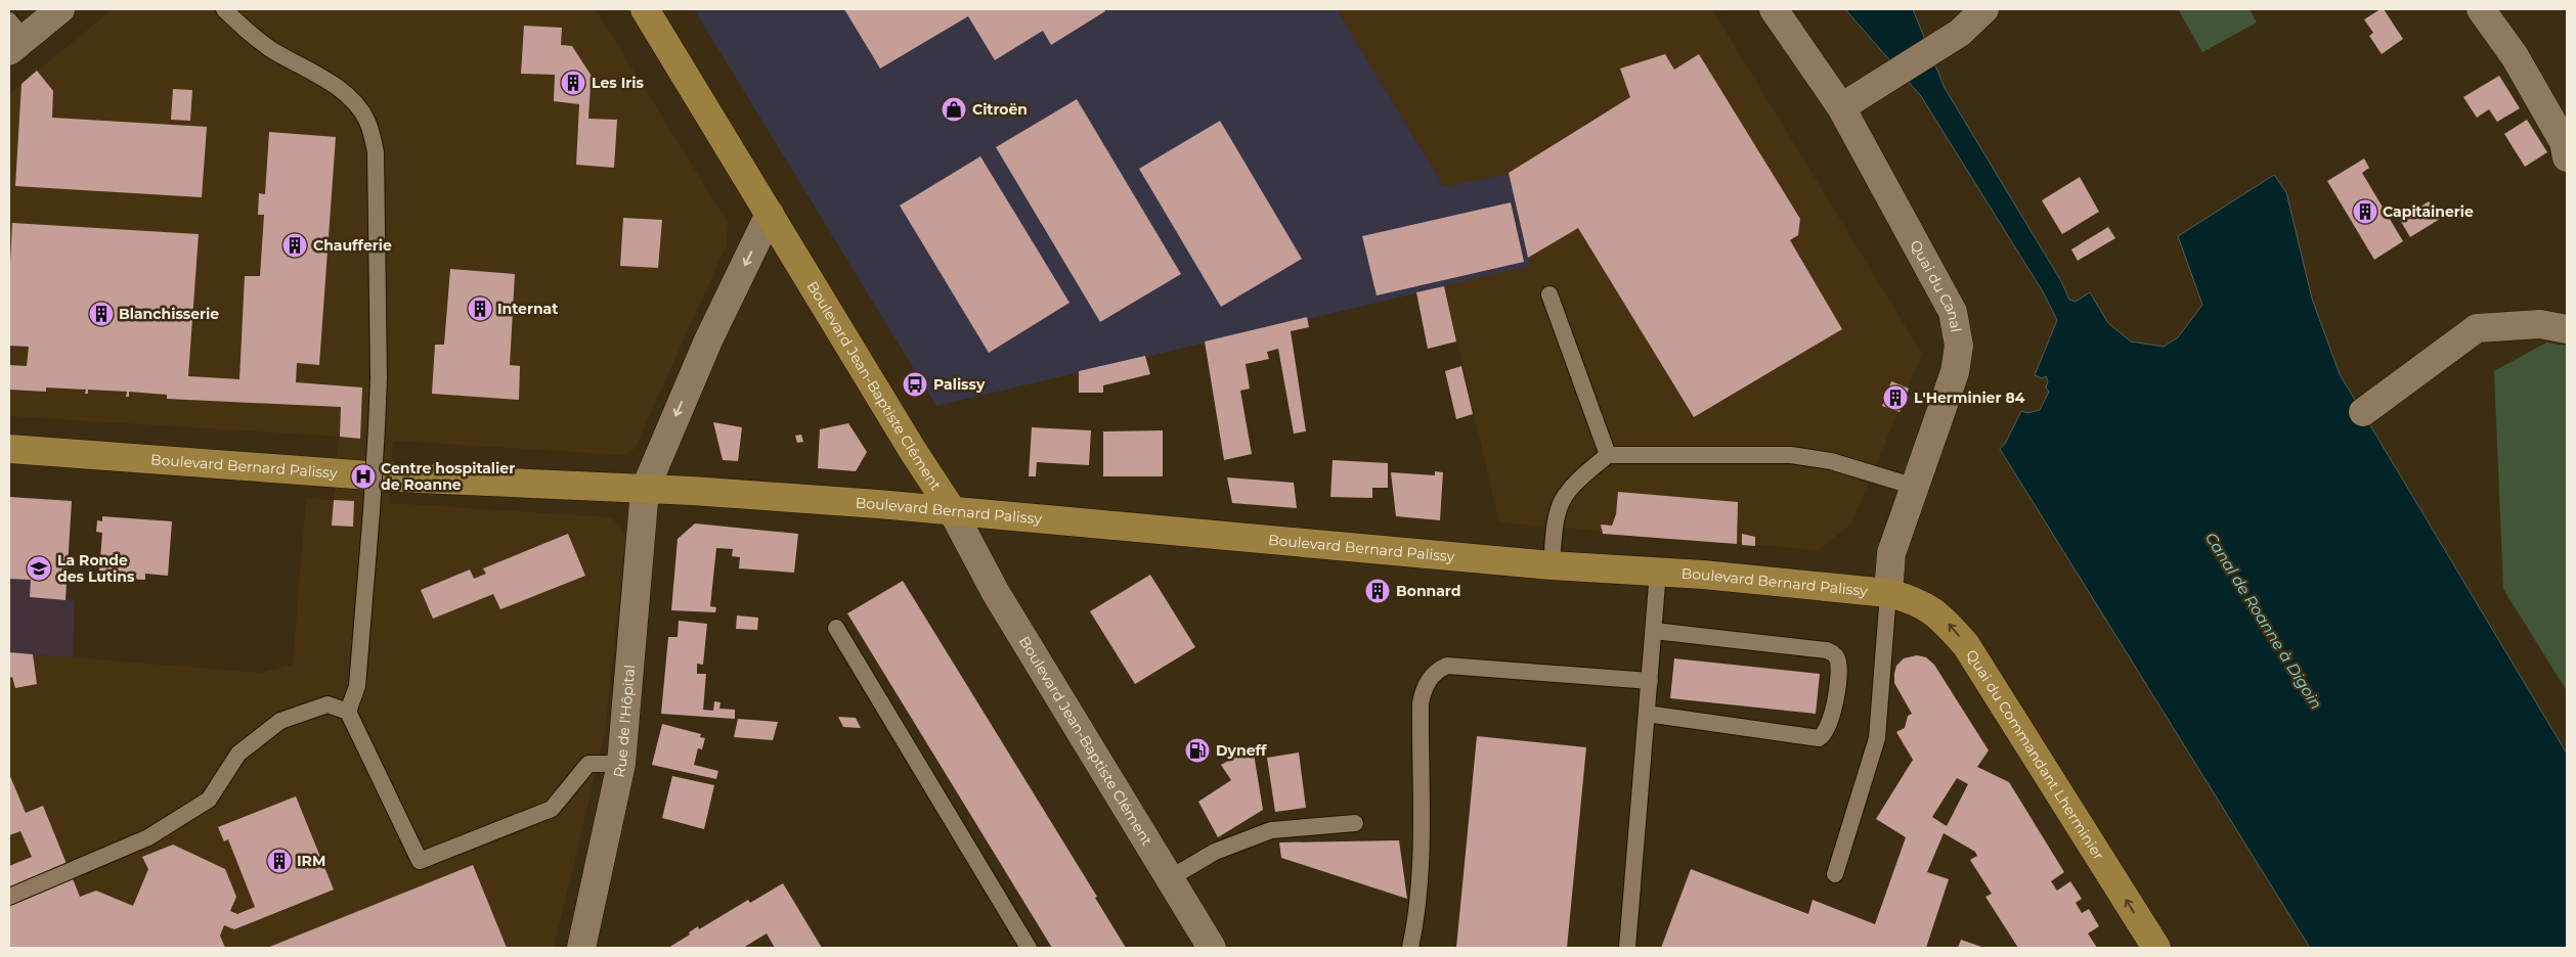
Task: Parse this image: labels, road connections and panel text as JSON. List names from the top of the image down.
{
  "streets": {
    "main road": ["Boulevard Jean-Baptiste Clément", "Boulevard Bernard Palissy", "Quai du Commandant Lherminier"],
    "street": ["Quai du Canal", "Rue de l'Hôpital"]
  },
  "crossings": [
    ["Quai du Canal", "Boulevard Bernard Palissy"],
    ["Quai du Canal", "Quai du Commandant Lherminier"],
    ["Boulevard Jean-Baptiste Clément", "Boulevard Bernard Palissy"],
    ["Boulevard Jean-Baptiste Clément", "Rue de l'Hôpital"],
    ["Boulevard Bernard Palissy", "Rue de l'Hôpital"],
    ["Boulevard Bernard Palissy", "Quai du Commandant Lherminier"]
  ],
  "one_way": ["Rue de l'Hôpital", "Quai du Commandant Lherminier"],
  "water": ["Canal de Roanne à Digoin"],
  "places": {
    "building": [
      "Les Iris",
      "Capitainerie",
      "Chaufferie",
      "Internat",
      "Blanchisserie",
      "L'Herminier 84",
      "Bonnard",
      "IRM"
    ],
    "shop": ["Citroën"],
    "bus stop": ["Palissy"],
    "hospital": ["Centre hospitalier de Roanne"],
    "school or university": ["La Ronde des Lutins"],
    "fuel station": ["Dyneff"]
  }
}
